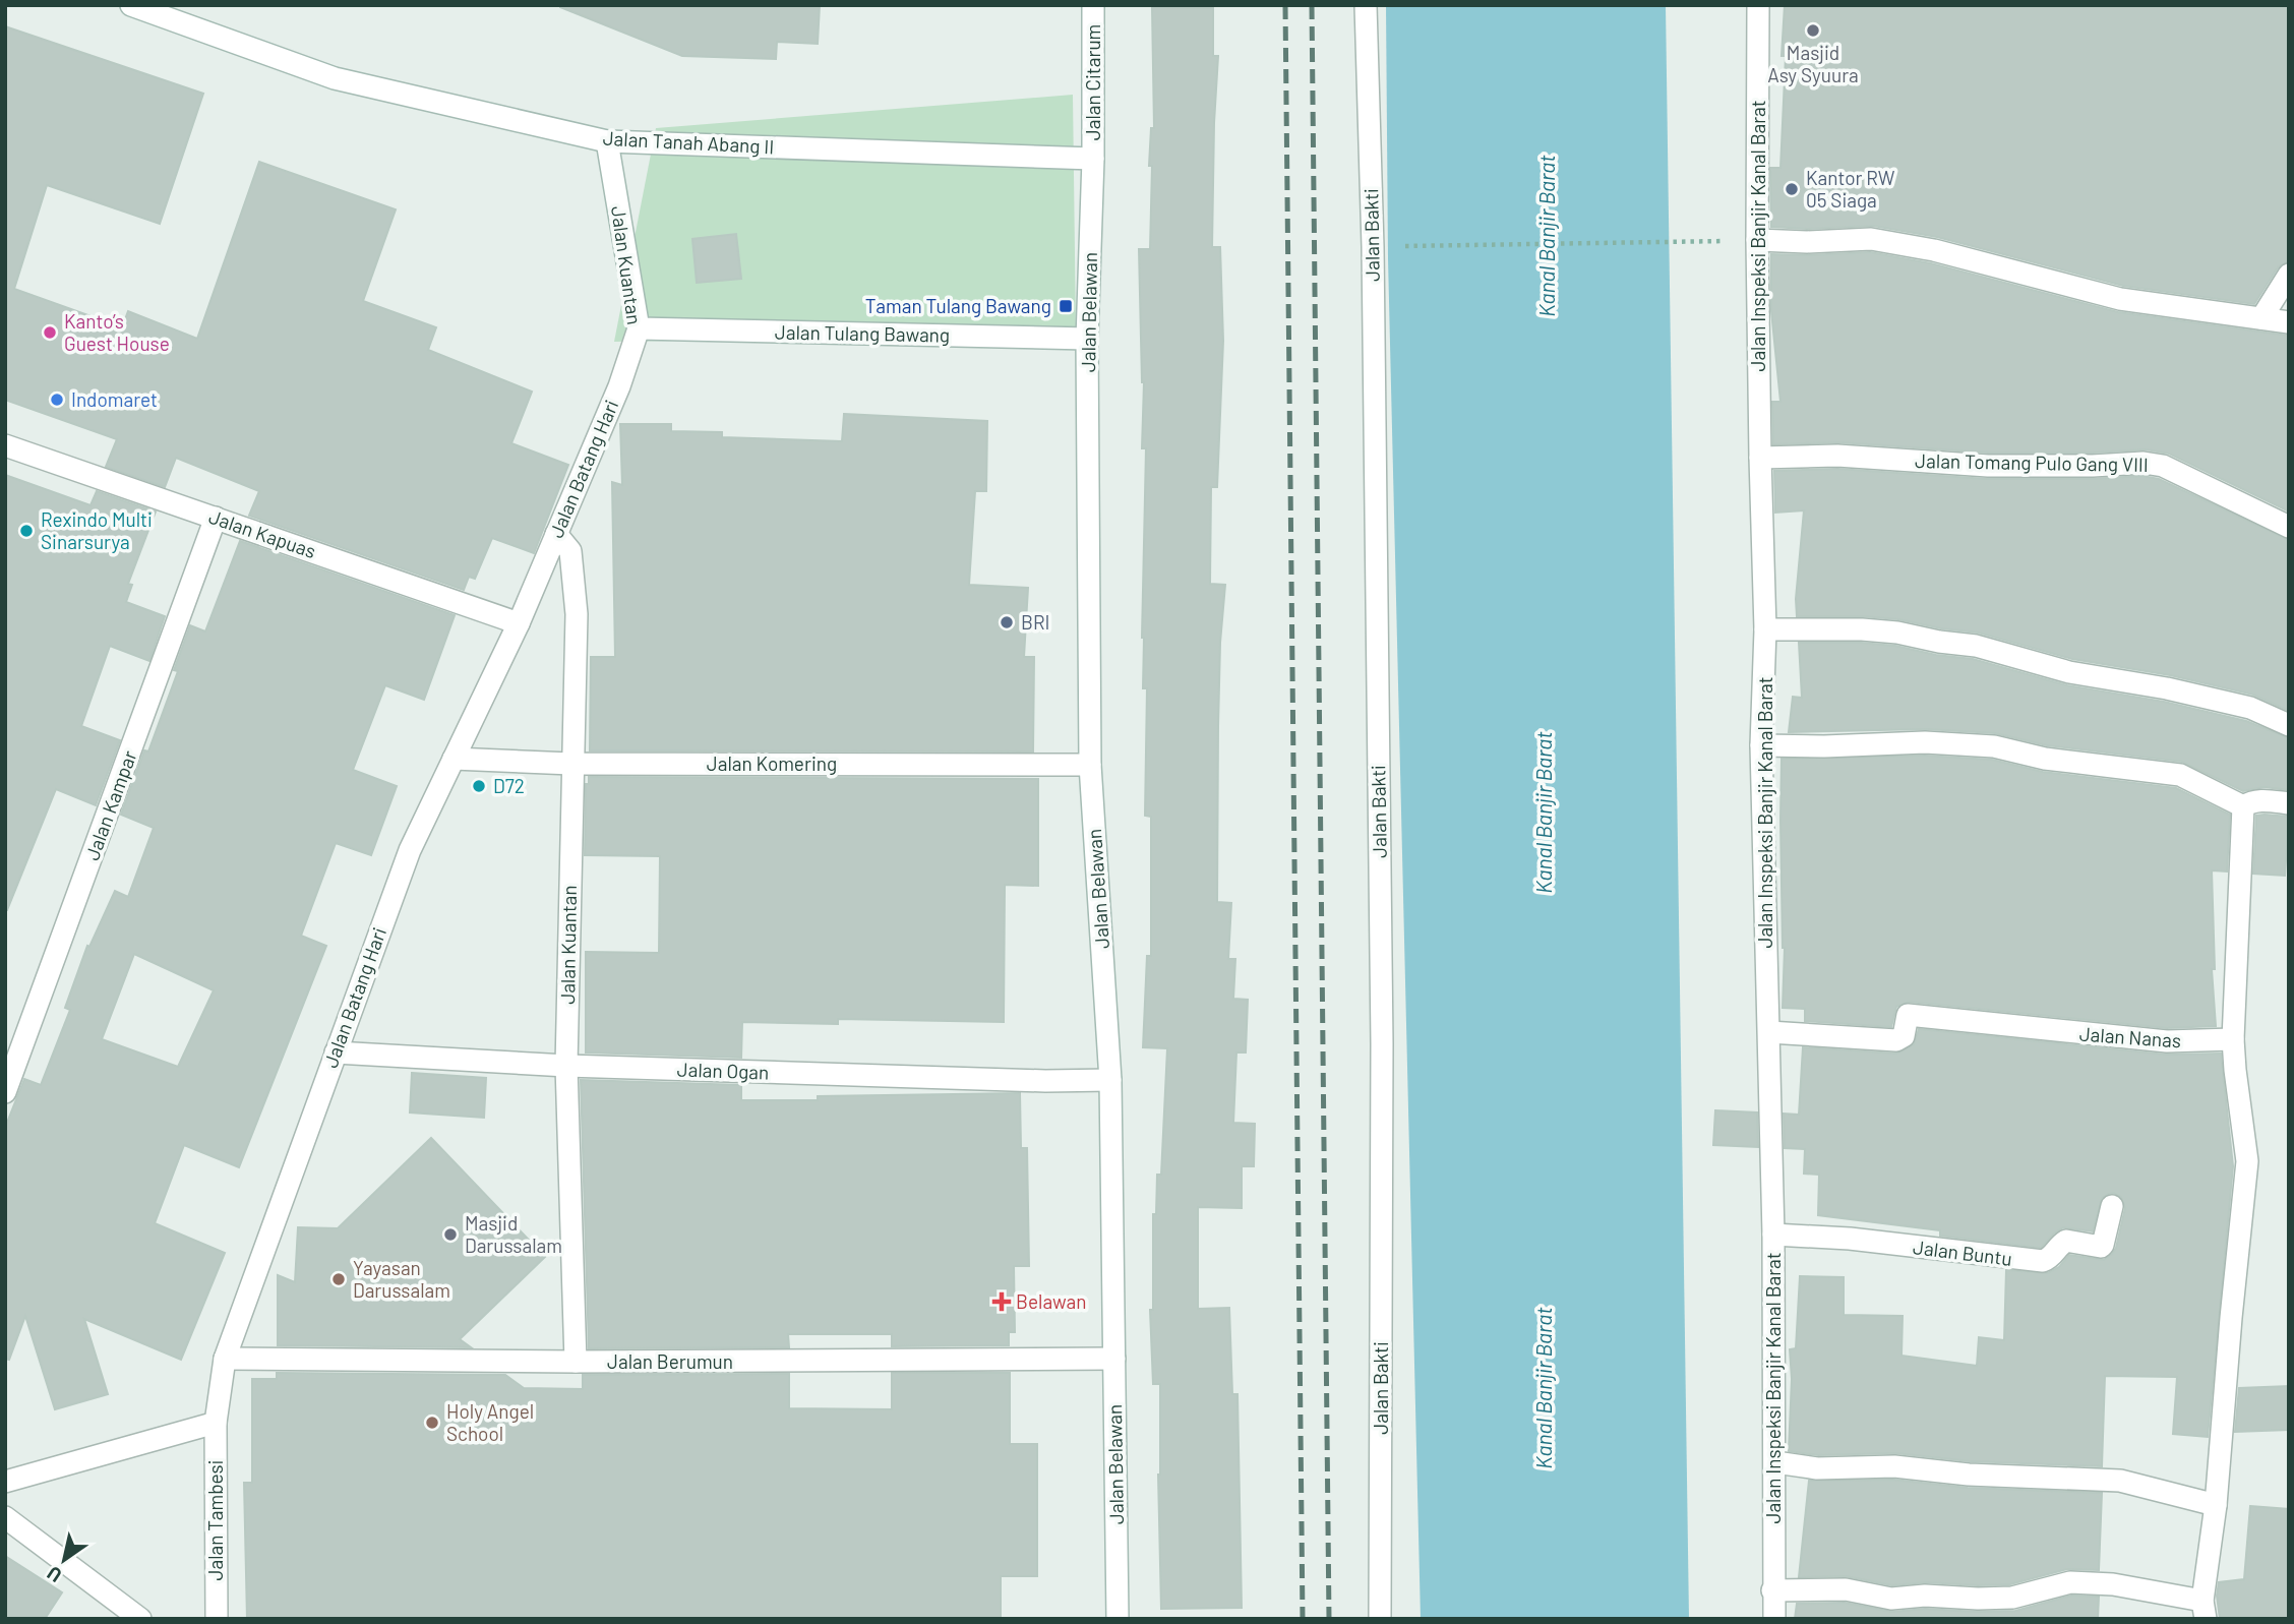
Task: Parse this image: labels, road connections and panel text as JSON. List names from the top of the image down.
{
  "streets": {
    "street": [
      "Jalan Citarum",
      "Jalan Tanah Abang II",
      "Jalan Bakti",
      "Jalan Inspeksi Banjir Kanal Barat",
      "Jalan Kuantan",
      "Jalan Belawan",
      "Jalan Tulang Bawang",
      "Jalan Tomang Pulo Gang VIII",
      "Jalan Batang Hari",
      "Jalan Kapuas",
      "Jalan Komering",
      "Jalan Kampar",
      "Jalan Nanas",
      "Jalan Ogan",
      "Jalan Buntu",
      "Jalan Berumun",
      "Jalan Tambesi"
    ]
  },
  "crossings": [
    ["Jalan Citarum", "Jalan Tanah Abang II"],
    ["Jalan Citarum", "Jalan Belawan"],
    ["Jalan Tanah Abang II", "Jalan Kuantan"],
    ["Jalan Tanah Abang II", "Jalan Belawan"],
    ["Jalan Inspeksi Banjir Kanal Barat", "Jalan Tomang Pulo Gang VIII"],
    ["Jalan Inspeksi Banjir Kanal Barat", "Jalan Nanas"],
    ["Jalan Inspeksi Banjir Kanal Barat", "Jalan Buntu"],
    ["Jalan Kuantan", "Jalan Tulang Bawang"],
    ["Jalan Kuantan", "Jalan Batang Hari"],
    ["Jalan Kuantan", "Jalan Komering"],
    ["Jalan Kuantan", "Jalan Ogan"],
    ["Jalan Kuantan", "Jalan Berumun"],
    ["Jalan Belawan", "Jalan Tulang Bawang"],
    ["Jalan Belawan", "Jalan Komering"],
    ["Jalan Belawan", "Jalan Ogan"],
    ["Jalan Belawan", "Jalan Berumun"],
    ["Jalan Batang Hari", "Jalan Kapuas"],
    ["Jalan Batang Hari", "Jalan Komering"],
    ["Jalan Batang Hari", "Jalan Ogan"],
    ["Jalan Batang Hari", "Jalan Berumun"],
    ["Jalan Batang Hari", "Jalan Tambesi"],
    ["Jalan Kapuas", "Jalan Kampar"]
  ],
  "water": ["Kanal Banjir Barat"],
  "places": {
    "other": [
      "Masjid Asy Syuura",
      "Kantor RW 05 Siaga",
      "Kanto’s Guest House",
      "Indomaret",
      "Rexindo Multi Sinarsurya",
      "BRI",
      "D72",
      "Masjid Darussalam",
      "Yayasan Darussalam",
      "Holy Angel School"
    ],
    "transit": ["Taman Tulang Bawang"],
    "health": ["Belawan"]
  },
  "north": "bottom left"
}
